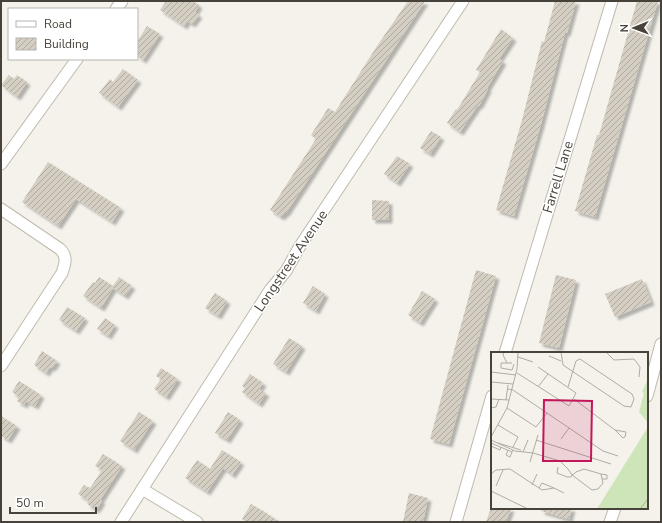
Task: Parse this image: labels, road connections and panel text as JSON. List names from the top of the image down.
{
  "streets": {
    "street": ["Farrell Lane", "Longstreet Avenue"]
  },
  "legend": ["Road", "Building"],
  "scale_bar": "50 m",
  "north": "left"
}
